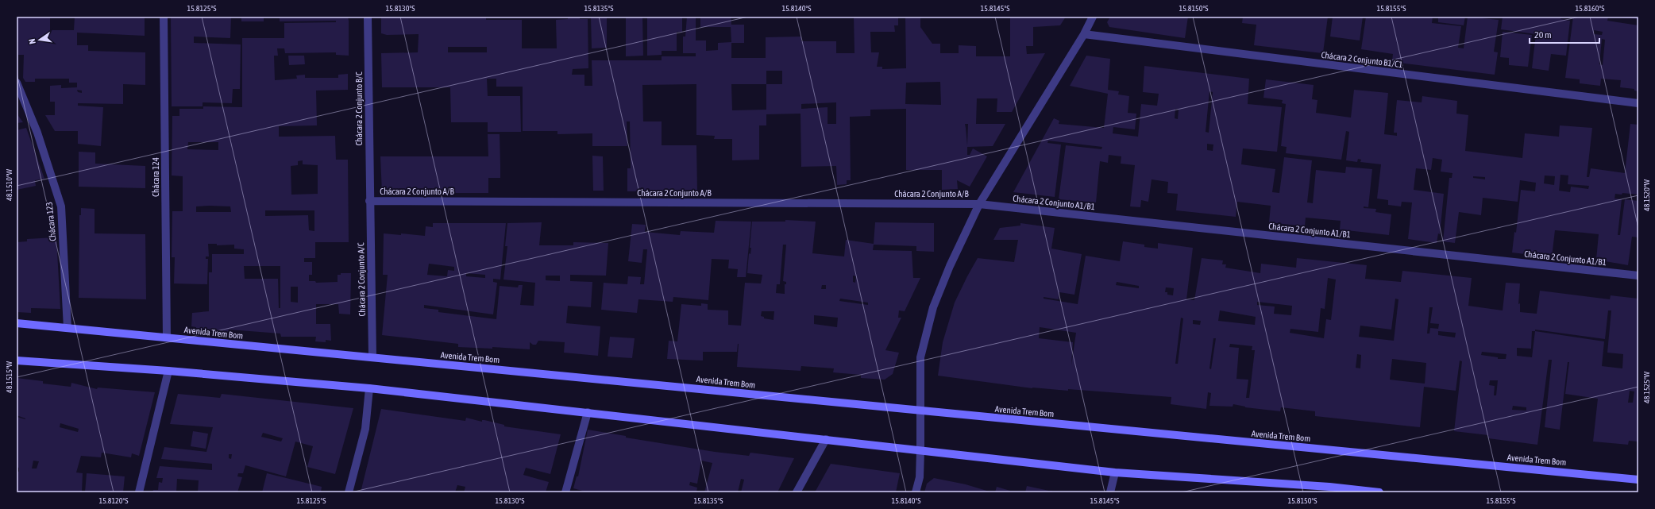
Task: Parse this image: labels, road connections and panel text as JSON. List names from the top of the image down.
{
  "streets": {
    "street": [
      "Chácara 2 Conjunto B1/C1",
      "Chácara 2 Conjunto B/C",
      "Chácara 124",
      "Chácara 2 Conjunto A/B",
      "Chácara 2 Conjunto A1/B1",
      "Chácara 123",
      "Chácara 2 Conjunto A/C",
      "Avenida Trem Bom"
    ]
  },
  "crossings": [
    ["Chácara 2 Conjunto B/C", "Chácara 2 Conjunto A/B"],
    ["Chácara 2 Conjunto B/C", "Chácara 2 Conjunto A/C"],
    ["Chácara 124", "Avenida Trem Bom"],
    ["Chácara 2 Conjunto A/B", "Chácara 2 Conjunto A1/B1"],
    ["Chácara 2 Conjunto A/B", "Chácara 2 Conjunto A/C"],
    ["Chácara 123", "Avenida Trem Bom"],
    ["Chácara 2 Conjunto A/C", "Avenida Trem Bom"]
  ],
  "scale_bar": "20 m",
  "north": "left",
  "coordinates": [
    "15.8125°S",
    "15.8130°S",
    "15.8135°S",
    "15.8140°S",
    "15.8145°S",
    "15.8150°S",
    "15.8155°S",
    "15.8160°S",
    "48.1510°W",
    "48.1520°W",
    "48.1515°W",
    "48.1525°W",
    "15.8120°S"
  ]
}
